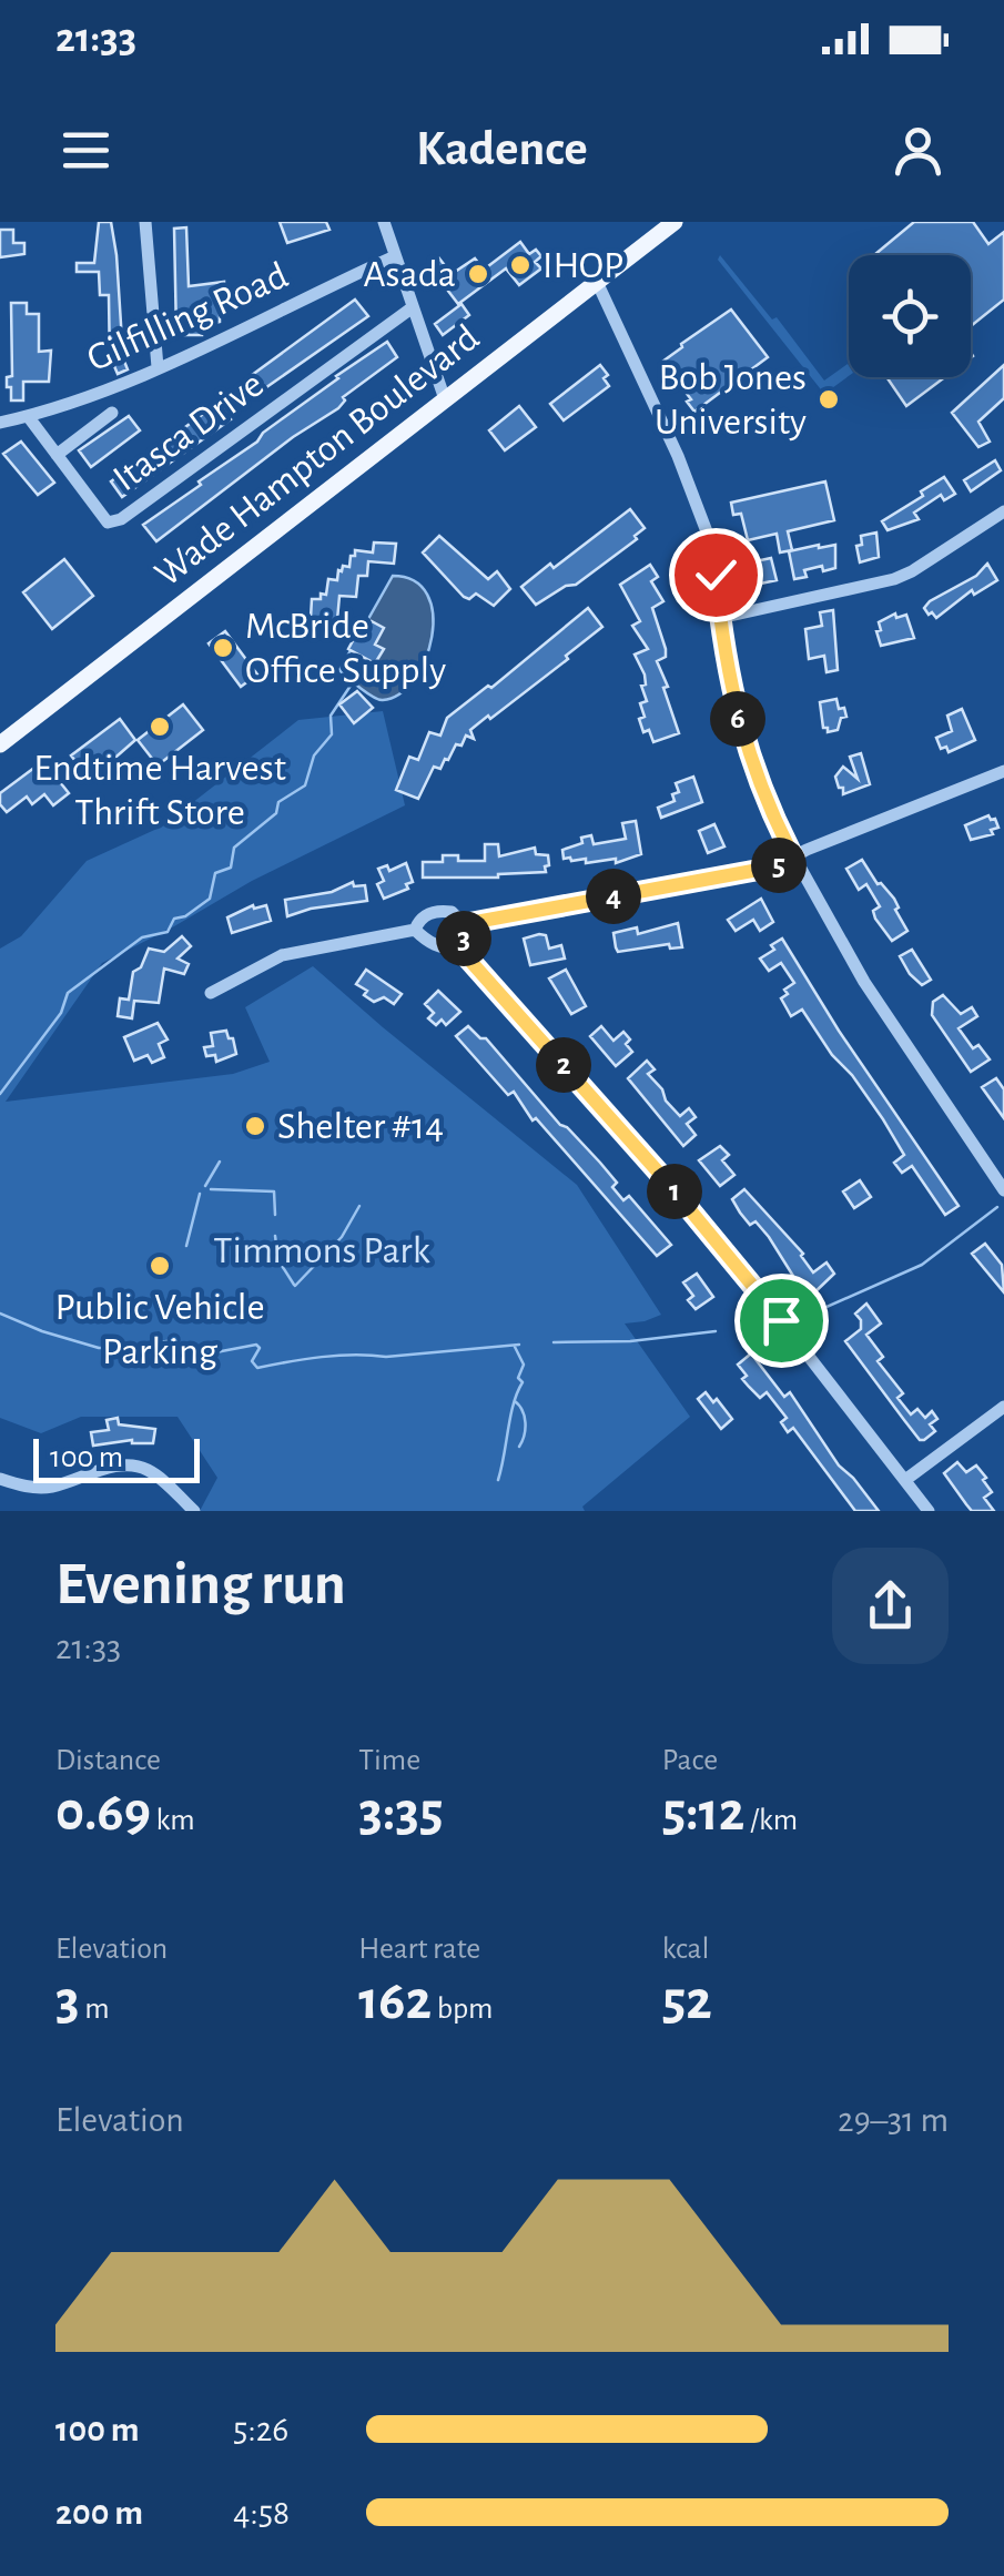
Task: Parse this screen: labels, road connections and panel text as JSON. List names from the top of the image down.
{
  "streets": {
    "main road": ["Wade Hampton Boulevard"],
    "street": ["Gilfilling Road", "Itasca Drive"]
  },
  "crossings": [
    ["Gilfilling Road", "Itasca Drive"]
  ],
  "parks": ["Timmons Park"],
  "places": [
    "IHOP",
    "Asada",
    "Bob Jones University",
    "McBride Office Supply",
    "Endtime Harvest Thrift Store",
    "Shelter #14",
    "Public Vehicle Parking"
  ],
  "scale_bar": "100 m",
  "page": {
    "status": "21:33",
    "header": "Kadence",
    "pins": [
      "6",
      "5",
      "4",
      "3",
      "2",
      "1"
    ],
    "scale": "100 m",
    "heading": ["Evening run", "21:33"],
    "stats": [
      ["Distance", "0.69 km"],
      ["Time", "3:35"],
      ["Pace", "5:12 /km"],
      ["Elevation", "3 m"],
      ["Heart rate", "162 bpm"],
      ["kcal", "52"]
    ],
    "chart": ["Elevation", "29–31 m"],
    "list": [
      {
        "name": "100 m",
        "note": "5:26"
      },
      {
        "name": "200 m",
        "note": "4:58"
      }
    ]
  }
}
